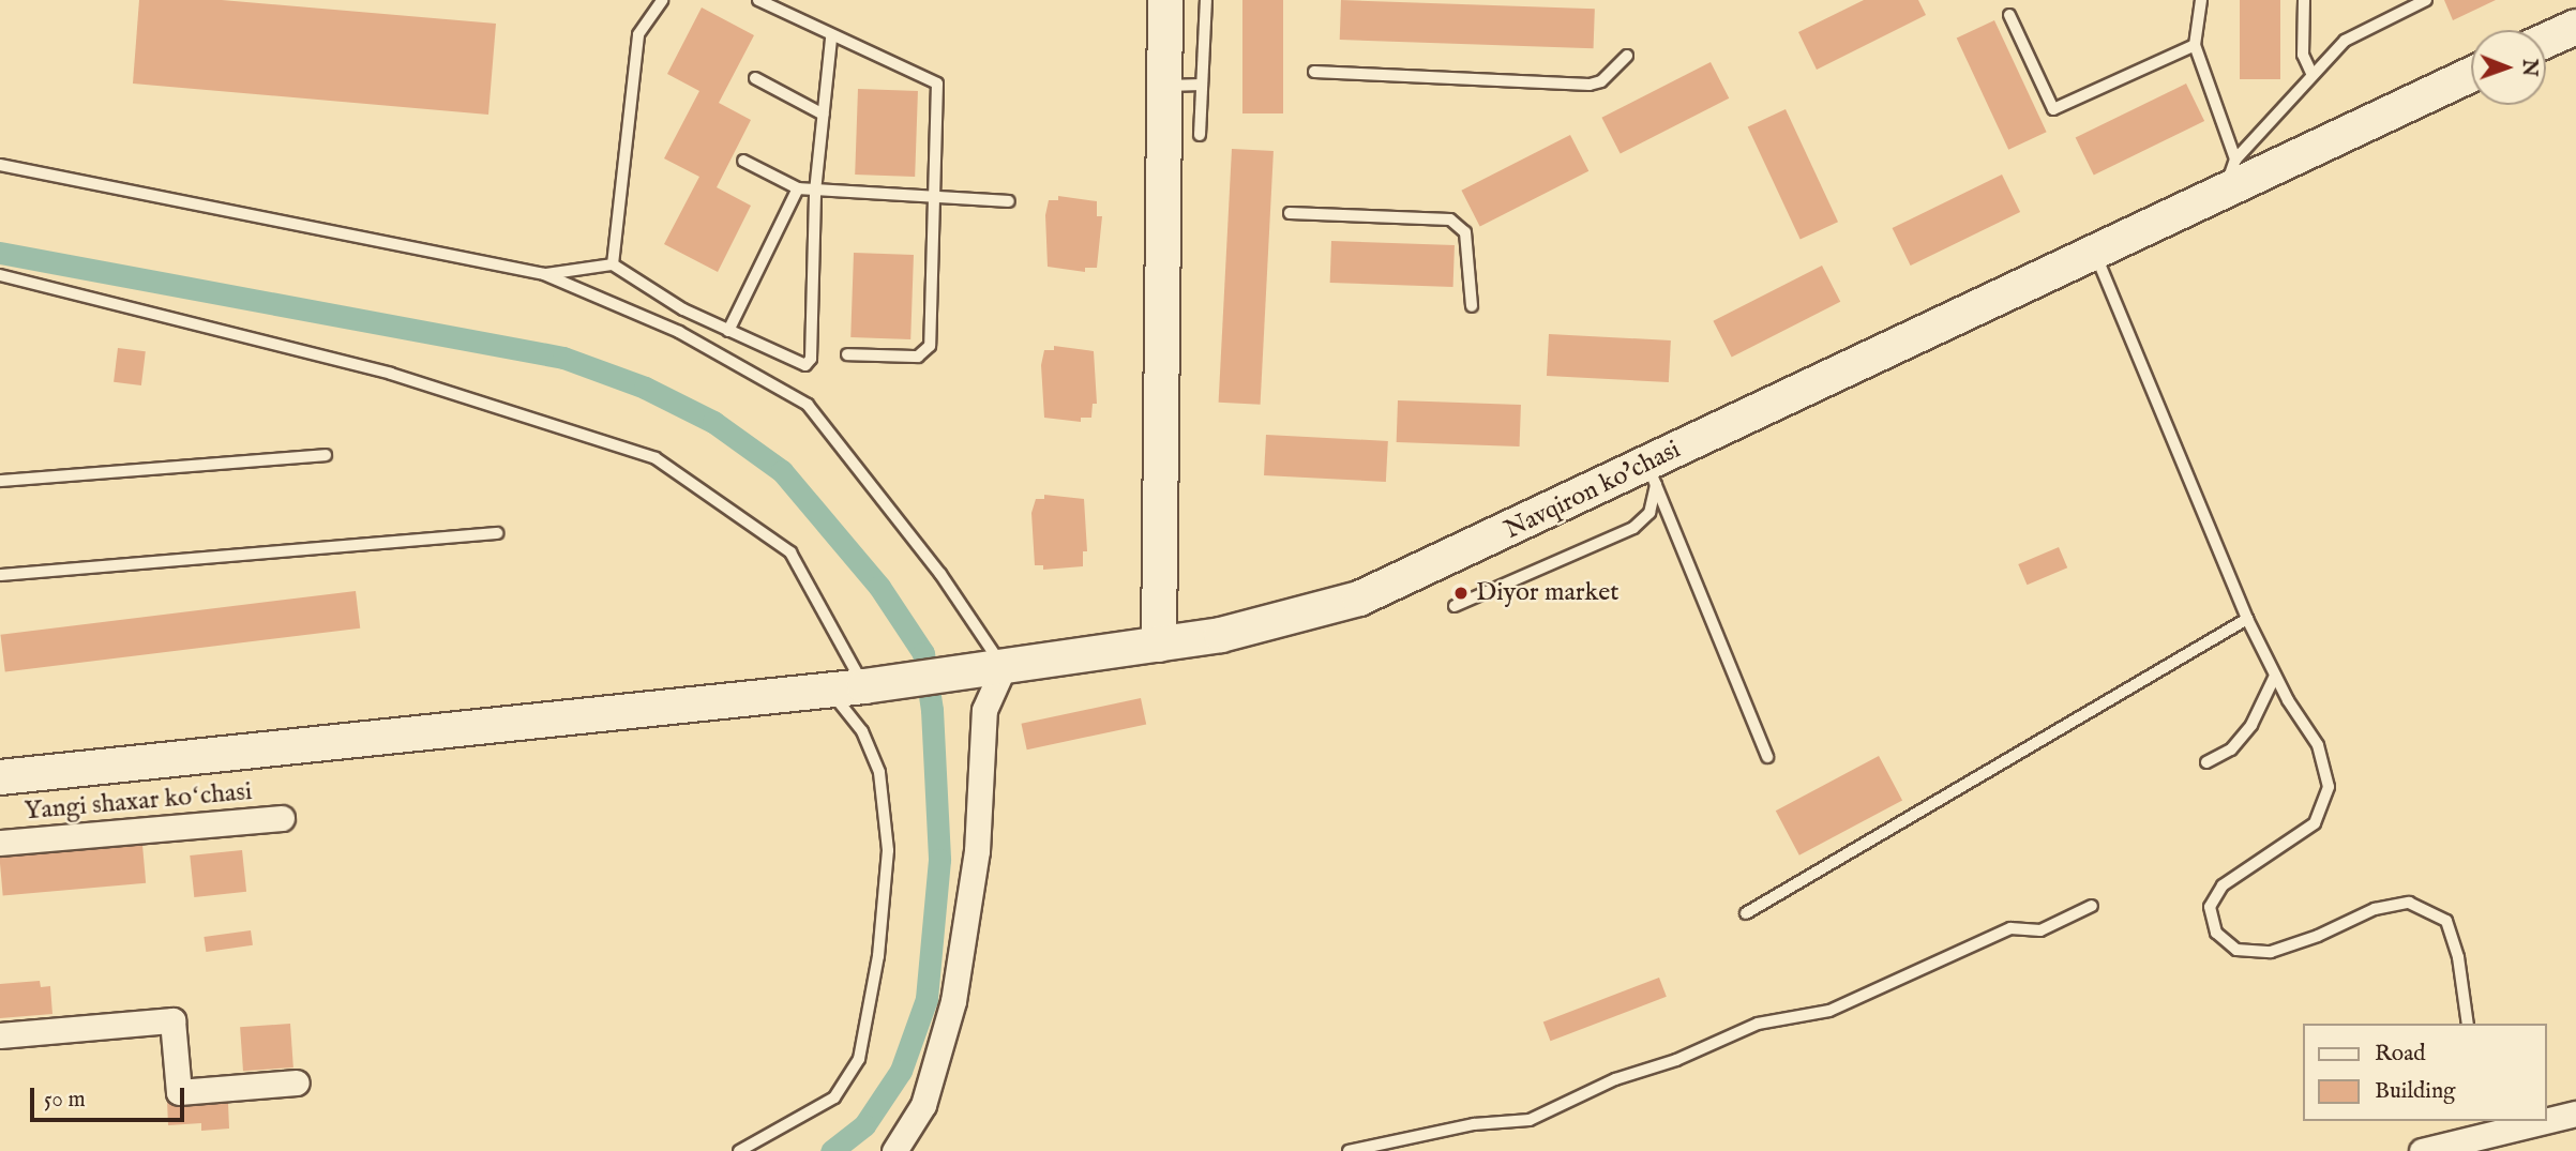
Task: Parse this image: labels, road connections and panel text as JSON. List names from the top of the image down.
{
  "streets": {
    "main road": ["Navqiron ko'chasi"],
    "street": ["Yangi shaxar koʻchasi"]
  },
  "places": ["Diyor market"],
  "legend": ["Road", "Building"],
  "scale_bar": "50 m",
  "north": "right"
}
